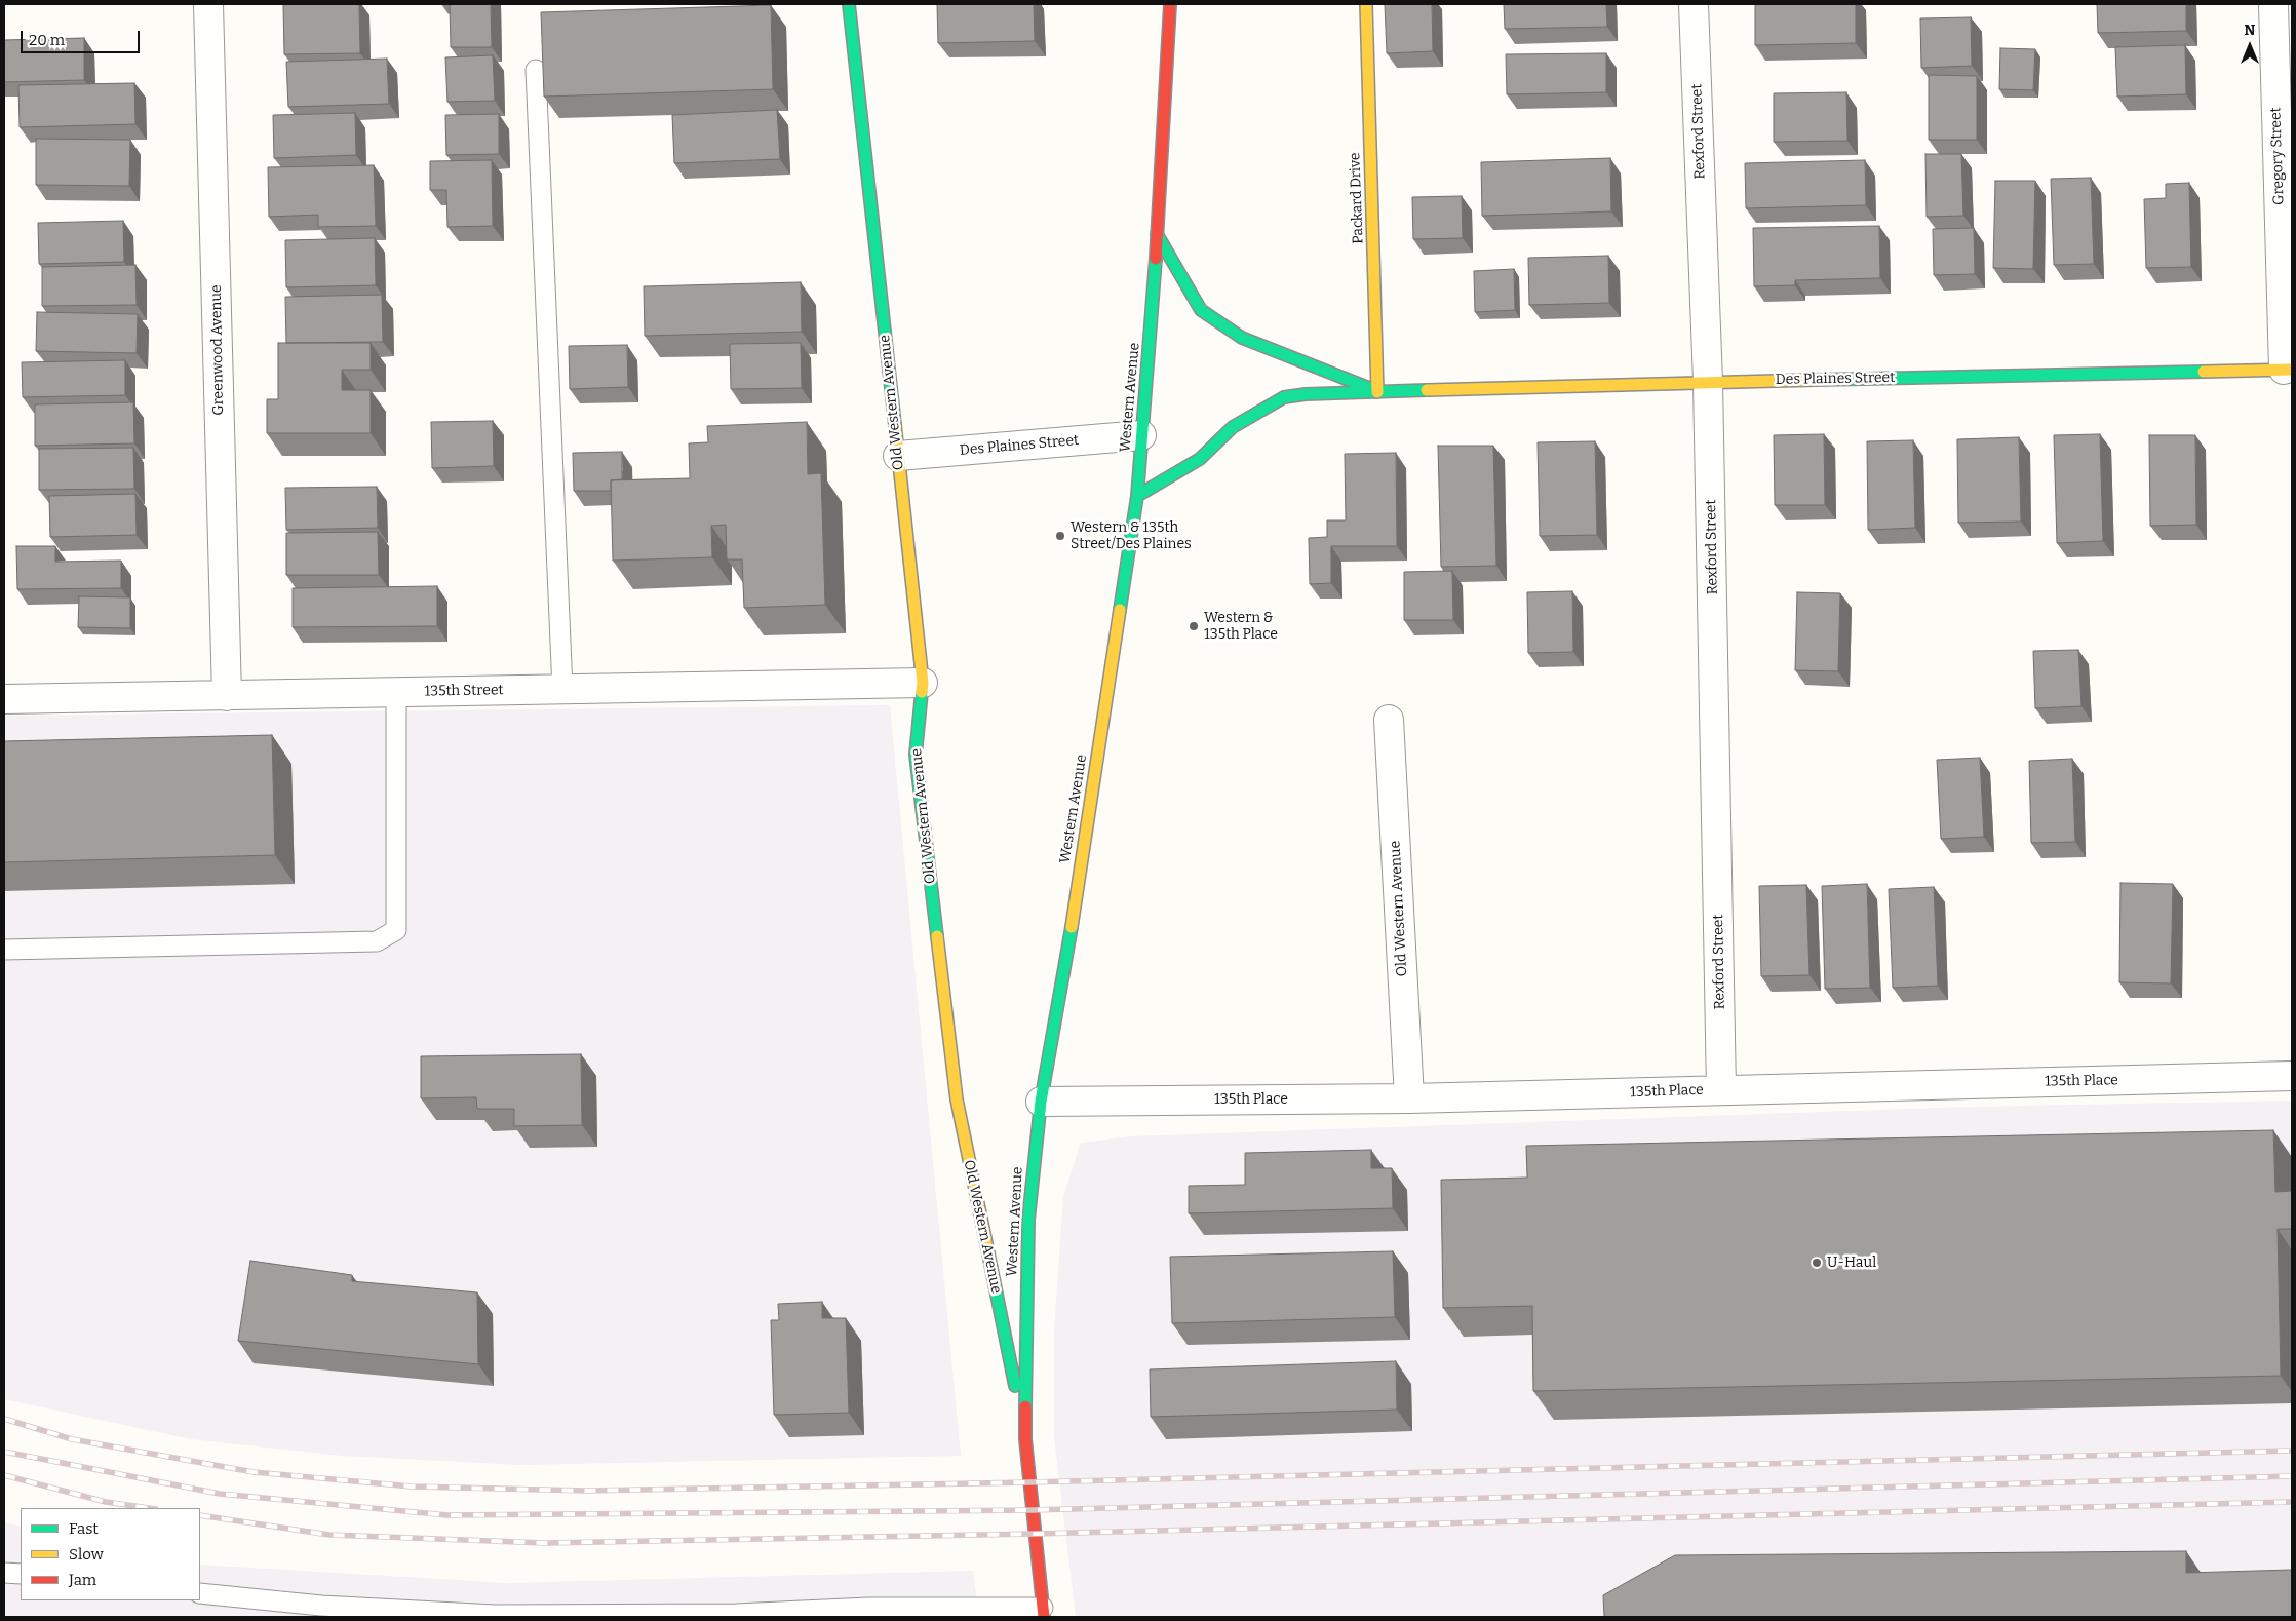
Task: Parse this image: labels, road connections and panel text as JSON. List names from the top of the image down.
{
  "streets": {
    "street": [
      "Rexford Street",
      "Gregory Street",
      "Packard Drive",
      "Greenwood Avenue",
      "Des Plaines Street",
      "Western Avenue",
      "Old Western Avenue",
      "135th Street",
      "135th Place"
    ]
  },
  "crossings": [
    ["Rexford Street", "Des Plaines Street"],
    ["Rexford Street", "135th Place"],
    ["Gregory Street", "Des Plaines Street"],
    ["Packard Drive", "Des Plaines Street"],
    ["Greenwood Avenue", "135th Street"],
    ["Des Plaines Street", "Western Avenue"],
    ["Des Plaines Street", "Old Western Avenue"],
    ["Western Avenue", "Old Western Avenue"],
    ["Western Avenue", "135th Place"],
    ["Old Western Avenue", "135th Street"],
    ["Old Western Avenue", "135th Place"]
  ],
  "places": ["Western & 135th Street/Des Plaines", "Western & 135th Place", "U-Haul"],
  "legend": ["Fast", "Slow", "Jam"],
  "scale_bar": "20 m",
  "north": "top"
}
